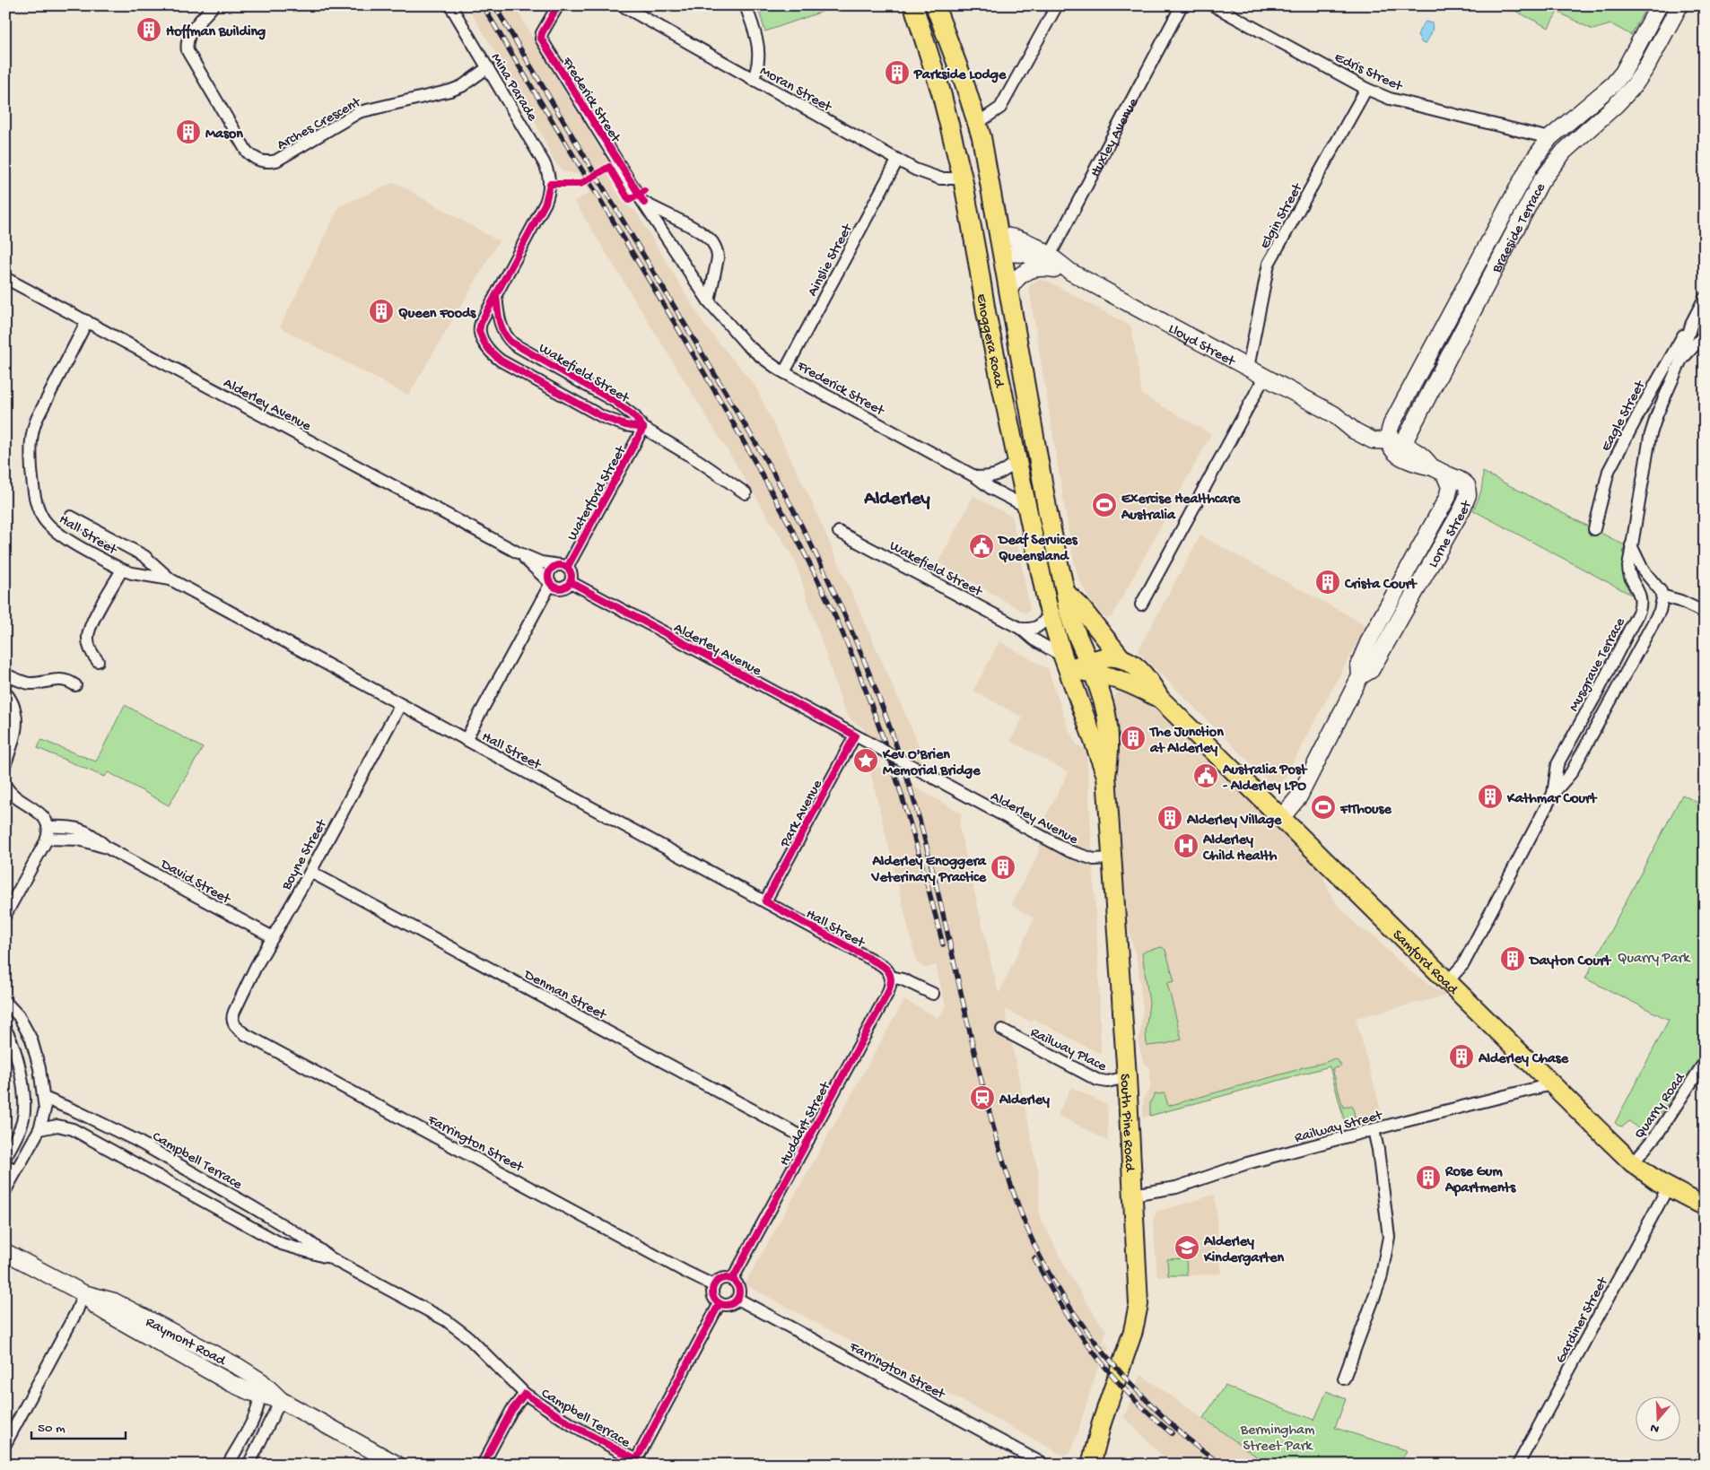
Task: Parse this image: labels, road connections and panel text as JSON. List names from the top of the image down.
{
  "streets": {
    "main road": ["Enoggera Road", "Samford Road", "South Pine Road"],
    "street": [
      "Edris Street",
      "Mina Parade",
      "Moran Street",
      "Frederick Street",
      "Arches Crescent",
      "Huxley Avenue",
      "Elgin Street",
      "Braeside Terrace",
      "Ainslie Street",
      "Lloyd Street",
      "Wakefield Street",
      "Alderley Avenue",
      "Eagle Street",
      "Waterford Street",
      "Hall Street",
      "Lorne Street",
      "Musgrave Terrace",
      "Park Avenue",
      "Boyne Street",
      "David Street",
      "Denman Street",
      "Railway Place",
      "Quarry Road",
      "Huddart Street",
      "Railway Street",
      "Farrington Street",
      "Campbell Terrace",
      "Gardiner Street",
      "Raymont Road"
    ]
  },
  "crossings": [
    ["Edris Street", "Elgin Street"],
    ["Edris Street", "Braeside Terrace"],
    ["Mina Parade", "Arches Crescent"],
    ["Mina Parade", "Wakefield Street"],
    ["Moran Street", "Ainslie Street"],
    ["Moran Street", "Enoggera Road"],
    ["Frederick Street", "Ainslie Street"],
    ["Frederick Street", "Enoggera Road"],
    ["Huxley Avenue", "Lloyd Street"],
    ["Elgin Street", "Lloyd Street"],
    ["Braeside Terrace", "Lloyd Street"],
    ["Braeside Terrace", "Lorne Street"],
    ["Enoggera Road", "Lloyd Street"],
    ["Enoggera Road", "Wakefield Street"],
    ["Enoggera Road", "Samford Road"],
    ["Enoggera Road", "South Pine Road"],
    ["Wakefield Street", "Waterford Street"],
    ["Wakefield Street", "Samford Road"],
    ["Wakefield Street", "South Pine Road"],
    ["Alderley Avenue", "Waterford Street"],
    ["Alderley Avenue", "Hall Street"],
    ["Alderley Avenue", "Park Avenue"],
    ["Alderley Avenue", "South Pine Road"],
    ["Eagle Street", "Musgrave Terrace"],
    ["Hall Street", "Park Avenue"],
    ["Hall Street", "Boyne Street"],
    ["Hall Street", "Huddart Street"],
    ["Lorne Street", "Samford Road"],
    ["Musgrave Terrace", "Samford Road"],
    ["Boyne Street", "David Street"],
    ["Boyne Street", "Denman Street"],
    ["Boyne Street", "Farrington Street"],
    ["Samford Road", "Quarry Road"],
    ["Samford Road", "South Pine Road"],
    ["Samford Road", "Railway Street"],
    ["Samford Road", "Gardiner Street"],
    ["Denman Street", "Huddart Street"],
    ["Railway Place", "South Pine Road"],
    ["Huddart Street", "Farrington Street"],
    ["South Pine Road", "Railway Street"]
  ],
  "districts": ["Alderley"],
  "parks": ["Quarry Park", "Bermingham Street Park"],
  "places": {
    "building": [
      "Hoffman Building",
      "Parkside Lodge",
      "Mason",
      "Queen Foods",
      "Crista Court",
      "The Junction at Alderley",
      "Kathmar Court",
      "Alderley Village",
      "Alderley Enoggera Veterinary Practice",
      "Dayton Court",
      "Alderley Chase",
      "Rose Gum Apartments"
    ],
    "sports": ["Exercise Healthcare Australia", "FIThouse"],
    "public building": ["Deaf Services Queensland", "Australia Post - Alderley LPO"],
    "place": ["Kev O'Brien Memorial Bridge"],
    "hospital": ["Alderley Child Health"],
    "station": ["Alderley"],
    "school or university": ["Alderley Kindergarten"]
  },
  "scale_bar": "50 m",
  "north": "bottom"
}
